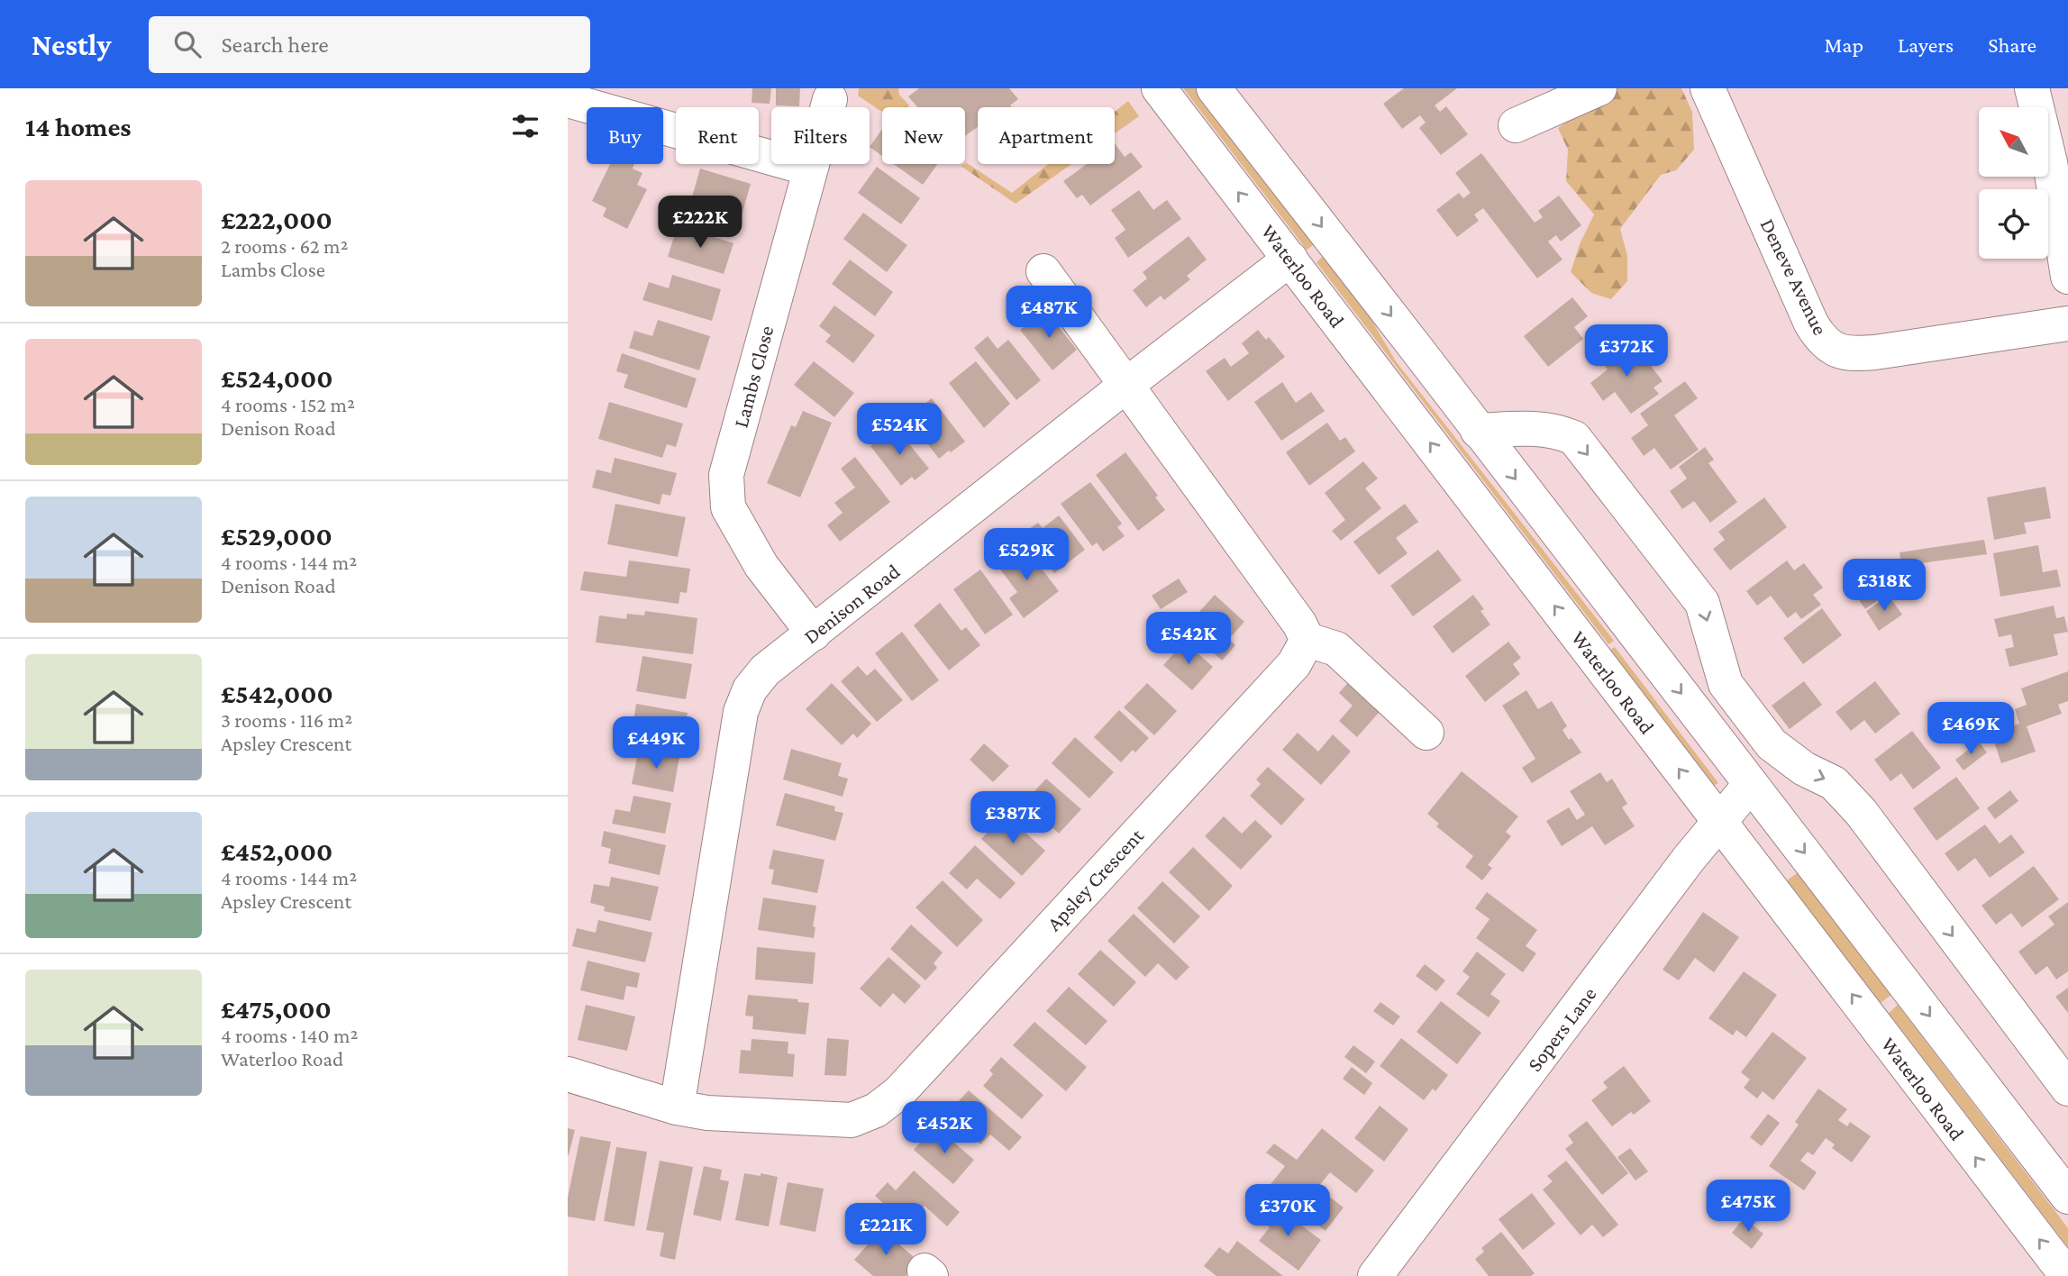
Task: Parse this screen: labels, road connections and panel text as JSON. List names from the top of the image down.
{
  "streets": {
    "street": [
      "Waterloo Road",
      "Deneve Avenue",
      "Lambs Close",
      "Denison Road",
      "Apsley Crescent",
      "Sopers Lane"
    ]
  },
  "crossings": [
    ["Waterloo Road", "Denison Road"],
    ["Waterloo Road", "Sopers Lane"],
    ["Lambs Close", "Denison Road"],
    ["Denison Road", "Apsley Crescent"]
  ],
  "north": "top left",
  "page": {
    "header": "Nestly",
    "search": "Search here",
    "nav": ["Map", "Layers", "Share"],
    "heading": "14 homes",
    "chip": [
      "Buy",
      "Rent",
      "Filters",
      "New",
      "Apartment"
    ],
    "list": [
      {
        "name": "£222,000",
        "note": "2 rooms · 62 m² · Lambs Close"
      },
      {
        "name": "£524,000",
        "note": "4 rooms · 152 m² · Denison Road"
      },
      {
        "name": "£529,000",
        "note": "4 rooms · 144 m² · Denison Road"
      },
      {
        "name": "£542,000",
        "note": "3 rooms · 116 m² · Apsley Crescent"
      },
      {
        "name": "£452,000",
        "note": "4 rooms · 144 m² · Apsley Crescent"
      },
      {
        "name": "£475,000",
        "note": "4 rooms · 140 m² · Waterloo Road"
      }
    ],
    "price": [
      "£222K",
      "£487K",
      "£372K",
      "£524K",
      "£529K",
      "£318K",
      "£542K",
      "£469K",
      "£449K",
      "£387K",
      "£452K",
      "£475K",
      "£370K",
      "£221K"
    ]
  }
}
